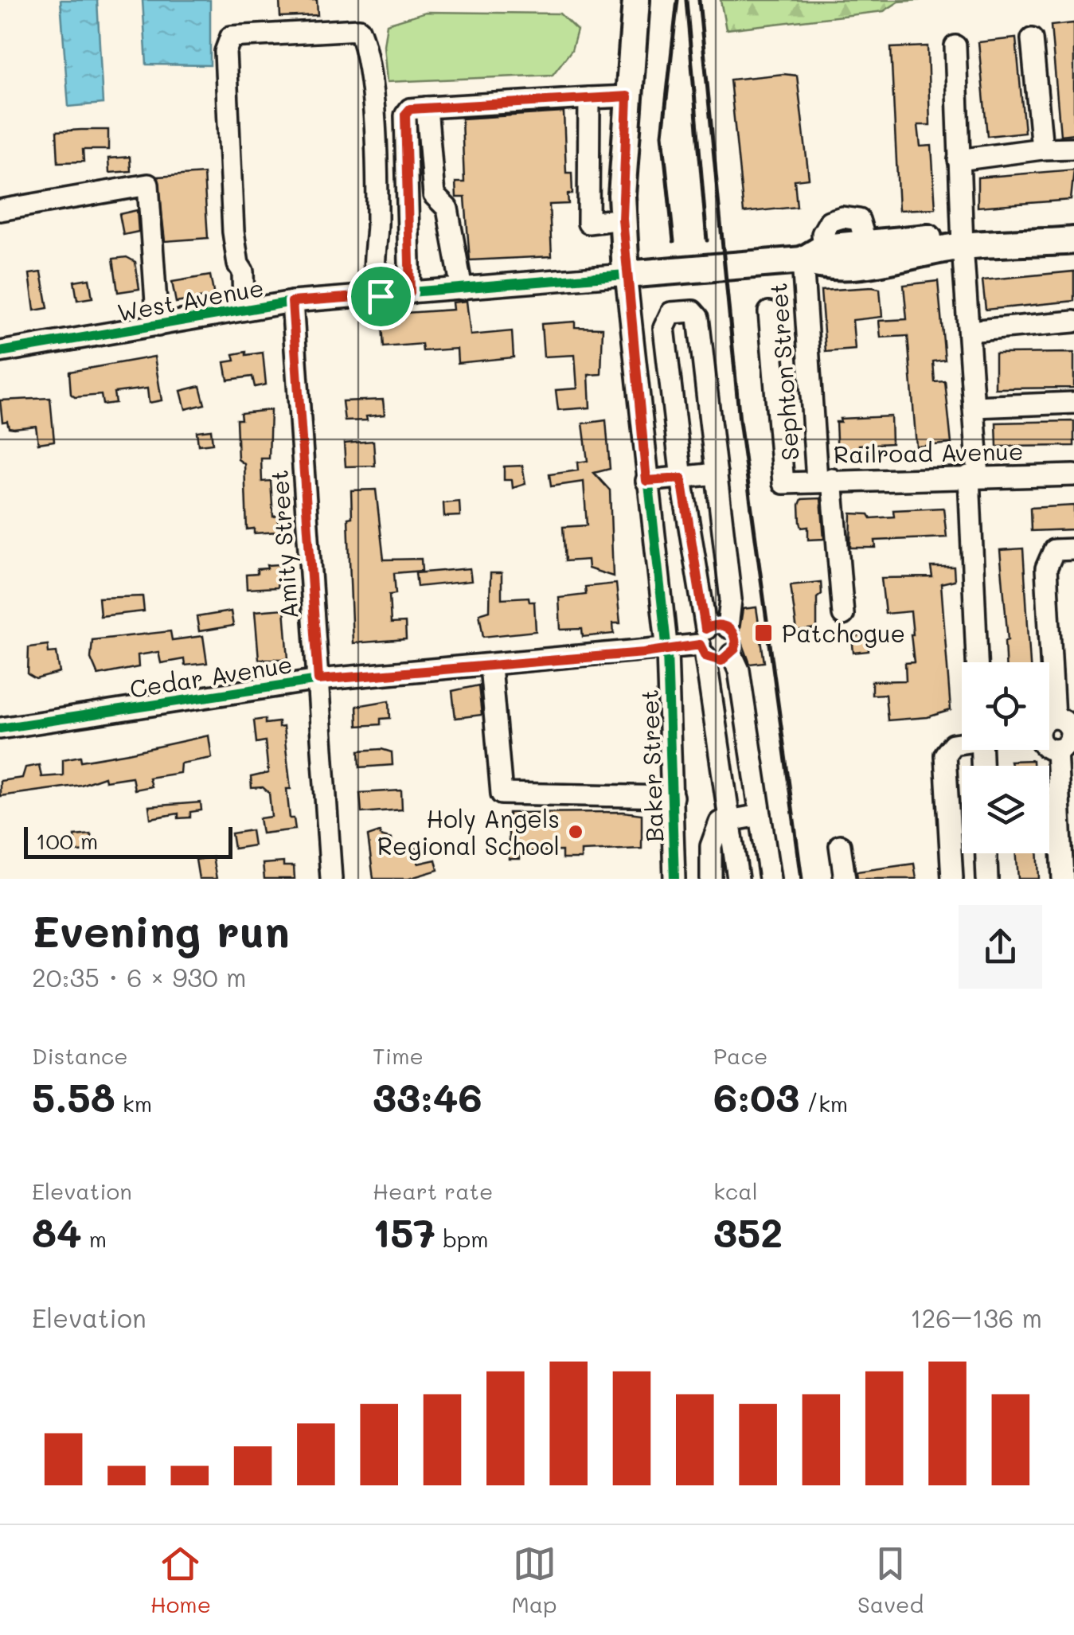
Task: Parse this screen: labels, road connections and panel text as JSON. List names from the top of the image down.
{
  "streets": {
    "main road": ["West Avenue"],
    "street": [
      "Sephton Street",
      "Railroad Avenue",
      "Amity Street",
      "Cedar Avenue",
      "Baker Street"
    ]
  },
  "crossings": [
    ["West Avenue", "Sephton Street"],
    ["West Avenue", "Amity Street"],
    ["West Avenue", "Baker Street"],
    ["Sephton Street", "Railroad Avenue"],
    ["Amity Street", "Cedar Avenue"],
    ["Cedar Avenue", "Baker Street"]
  ],
  "places": {
    "transit": ["Patchogue"],
    "other": ["Holy Angels Regional School"]
  },
  "scale_bar": "100 m",
  "page": {
    "scale": "100 m",
    "heading": ["Evening run", "20:35 · 6 × 930 m"],
    "stats": [
      ["Distance", "5.58 km"],
      ["Time", "33:46"],
      ["Pace", "6:03 /km"],
      ["Elevation", "84 m"],
      ["Heart rate", "157 bpm"],
      ["kcal", "352"]
    ],
    "chart": ["Elevation", "126–136 m"],
    "tabs": ["Home", "Map", "Saved"]
  }
}
